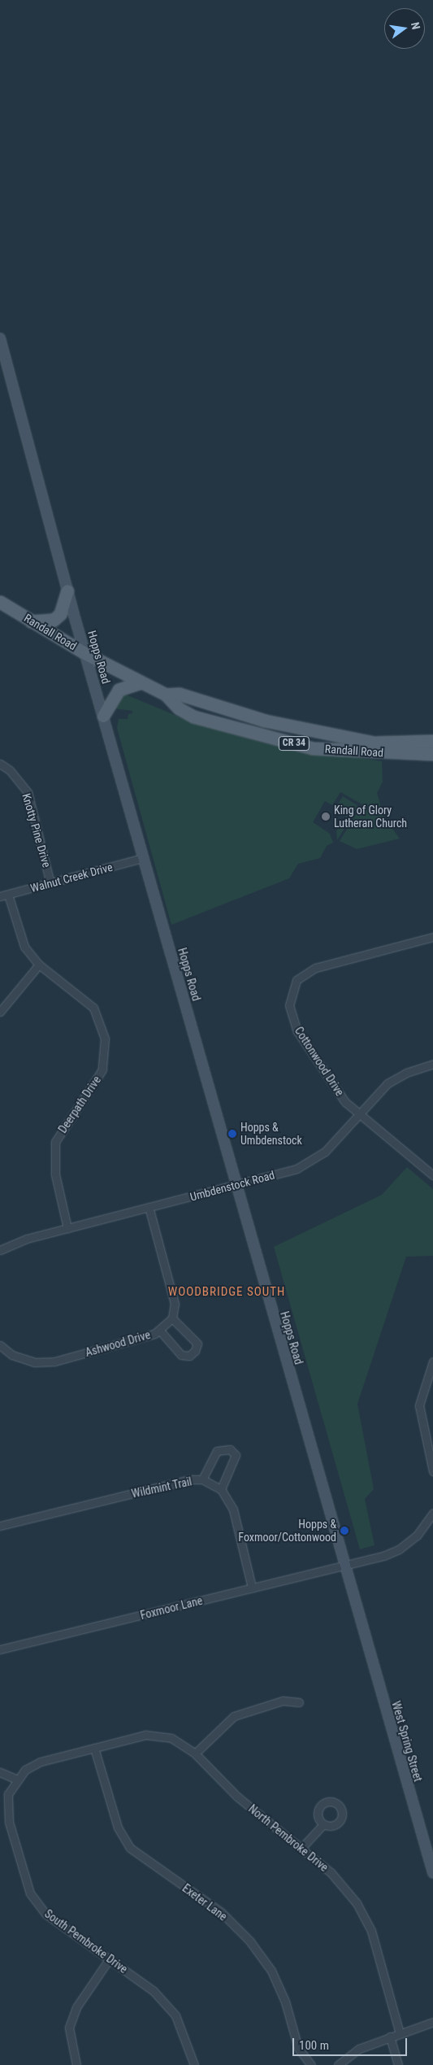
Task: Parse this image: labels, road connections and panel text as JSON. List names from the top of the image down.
{
  "streets": {
    "main road": [
      "Randall Road",
      "Hopps Road",
      "CR 34",
      "West Spring Street"
    ],
    "street": [
      "Knotty Pine Drive",
      "Walnut Creek Drive",
      "Cottonwood Drive",
      "Deerpath Drive",
      "Umbdenstock Road",
      "Ashwood Drive",
      "Wildmint Trail",
      "Foxmoor Lane",
      "North Pembroke Drive",
      "Exeter Lane",
      "South Pembroke Drive"
    ]
  },
  "crossings": [
    ["Randall Road", "Hopps Road"],
    ["Hopps Road", "Walnut Creek Drive"],
    ["Hopps Road", "Umbdenstock Road"],
    ["Hopps Road", "Foxmoor Lane"],
    ["Hopps Road", "West Spring Street"],
    ["Knotty Pine Drive", "Walnut Creek Drive"],
    ["Walnut Creek Drive", "Deerpath Drive"],
    ["Cottonwood Drive", "Umbdenstock Road"],
    ["Deerpath Drive", "Umbdenstock Road"],
    ["North Pembroke Drive", "Exeter Lane"],
    ["North Pembroke Drive", "South Pembroke Drive"],
    ["Exeter Lane", "South Pembroke Drive"]
  ],
  "districts": ["WOODBRIDGE SOUTH"],
  "places": ["King of Glory Lutheran Church", "Hopps & Umbdenstock", "Hopps & Foxmoor/Cottonwood"],
  "scale_bar": "100 m",
  "north": "right"
}
